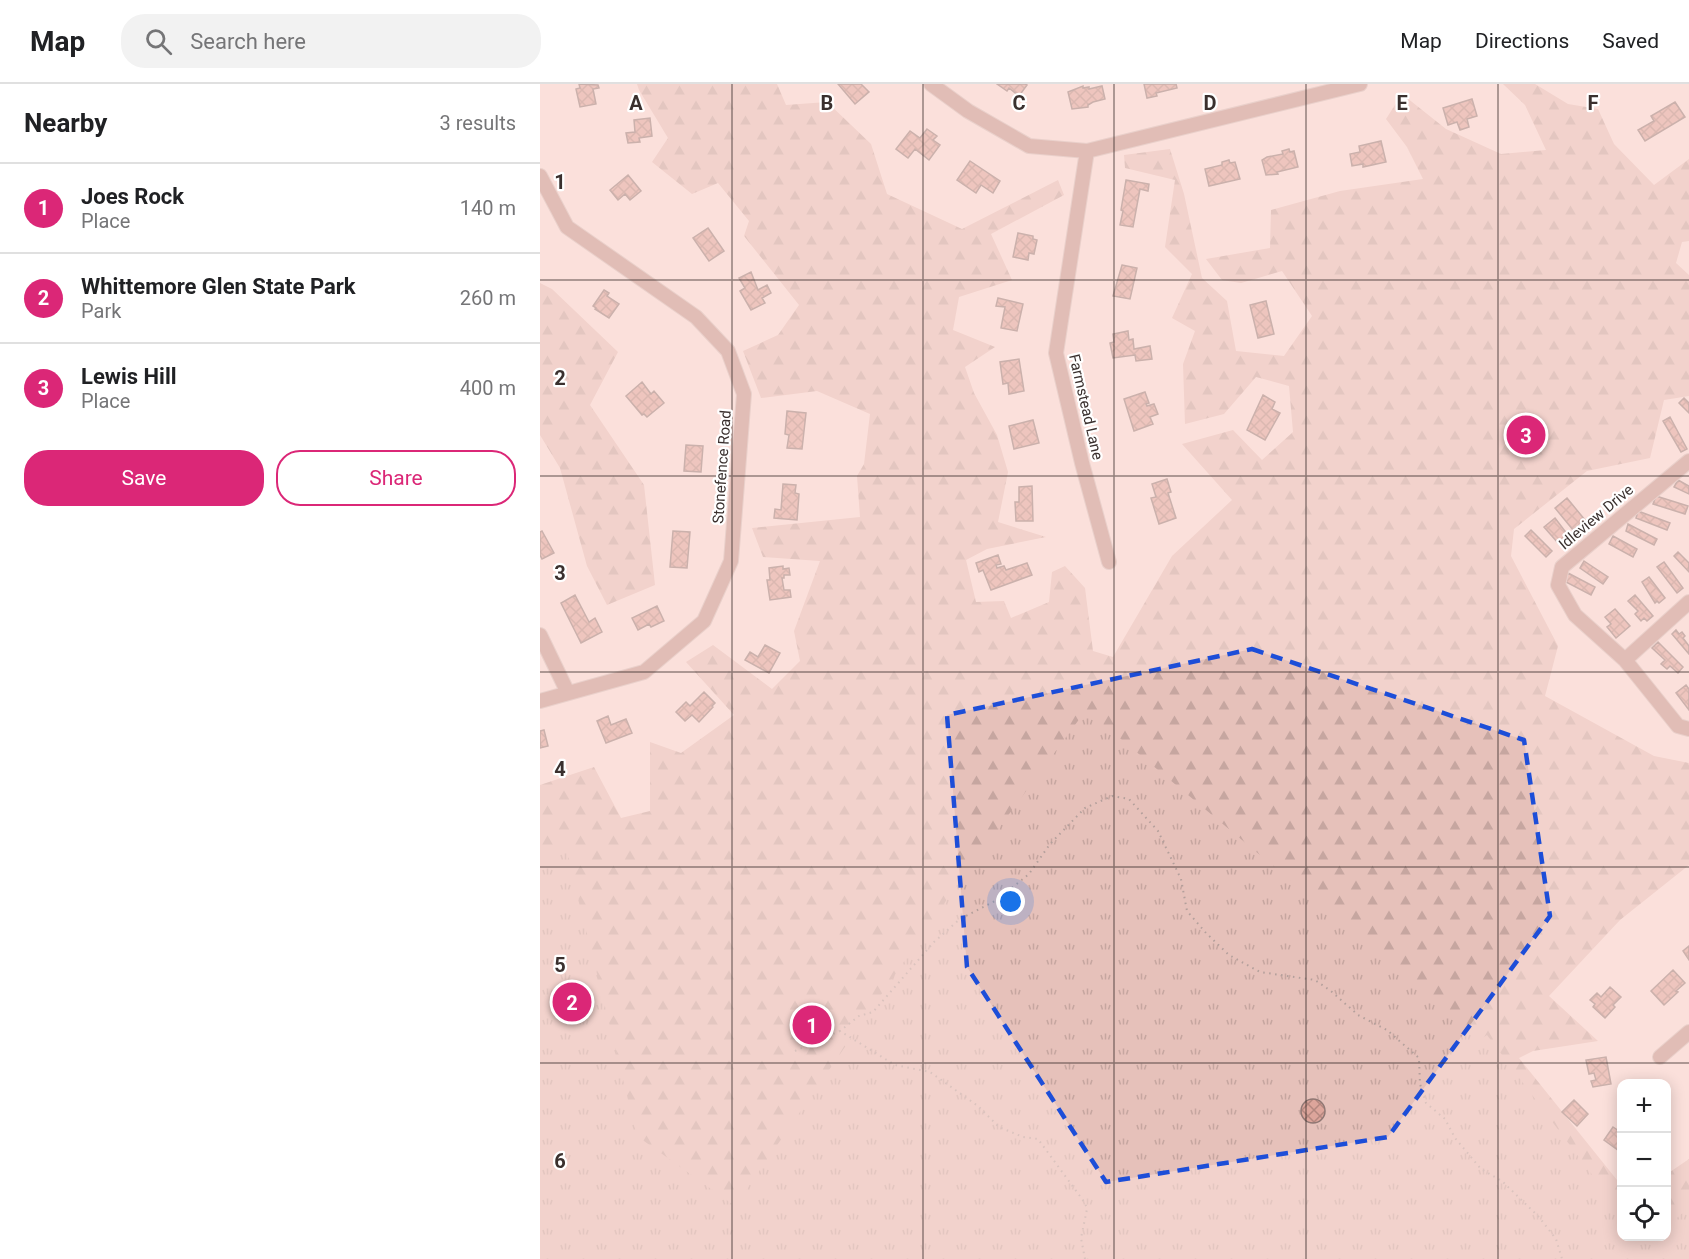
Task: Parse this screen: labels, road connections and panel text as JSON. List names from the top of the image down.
{
  "streets": {
    "street": ["Farmstead Lane", "Stonefence Road", "Idleview Drive"]
  },
  "page": {
    "header": "Map",
    "search": "Search here",
    "nav": ["Map", "Directions", "Saved"],
    "heading": ["Nearby", "3 results"],
    "list": [
      {
        "mark": "1",
        "name": "Joes Rock",
        "note": "Place",
        "value": "140 m"
      },
      {
        "mark": "2",
        "name": "Whittemore Glen State Park",
        "note": "Park",
        "value": "260 m"
      },
      {
        "mark": "3",
        "name": "Lewis Hill",
        "note": "Place",
        "value": "400 m"
      }
    ],
    "pins": ["3", "2", "1"],
    "buttons": ["Save", "Share"],
    "map_buttons": ["+", "−"]
  },
  "grid": {
    "columns": [
      "A",
      "B",
      "C",
      "D",
      "E",
      "F"
    ],
    "rows": [
      "1",
      "2",
      "3",
      "4",
      "5",
      "6"
    ]
  }
}
